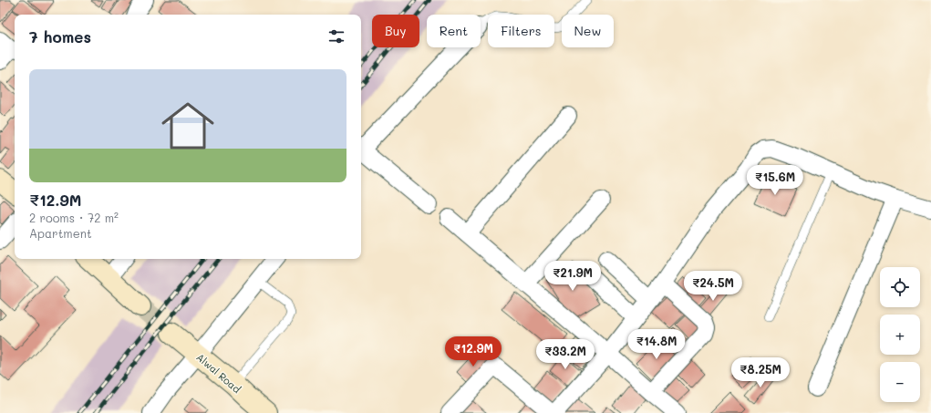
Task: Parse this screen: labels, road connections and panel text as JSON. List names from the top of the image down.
{
  "streets": {
    "main road": ["Alwal Road"]
  },
  "page": {
    "chip": [
      "Buy",
      "Rent",
      "Filters",
      "New"
    ],
    "heading": "7 homes",
    "list": [
      {
        "name": "₹12.9M",
        "note": "2 rooms · 72 m² · Apartment"
      }
    ],
    "price": [
      "₹15.6M",
      "₹21.9M",
      "₹24.5M",
      "₹14.8M",
      "₹12.9M",
      "₹33.2M",
      "₹8.25M"
    ],
    "map_buttons": ["+", "−"]
  }
}
